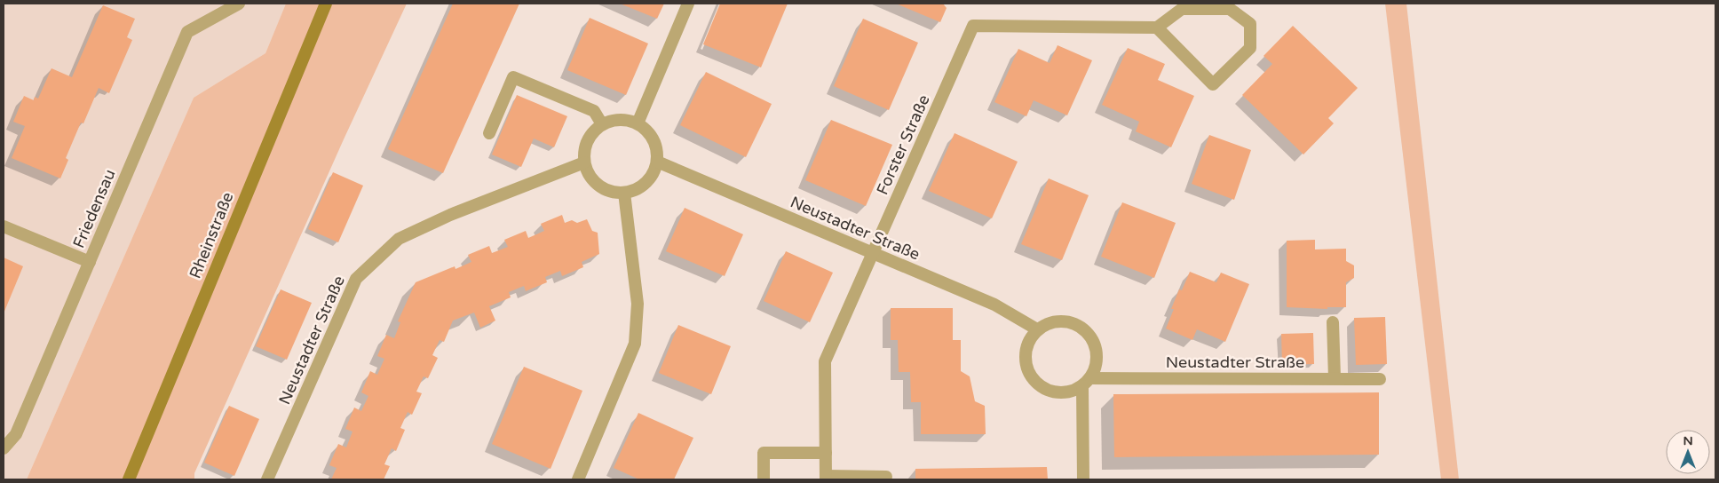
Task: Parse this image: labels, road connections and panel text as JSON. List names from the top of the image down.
{
  "streets": {
    "main road": ["Rheinstraße"],
    "street": ["Forster Straße", "Friedensau", "Neustadter Straße"]
  },
  "crossings": [
    ["Forster Straße", "Neustadter Straße"]
  ],
  "north": "top"
}
